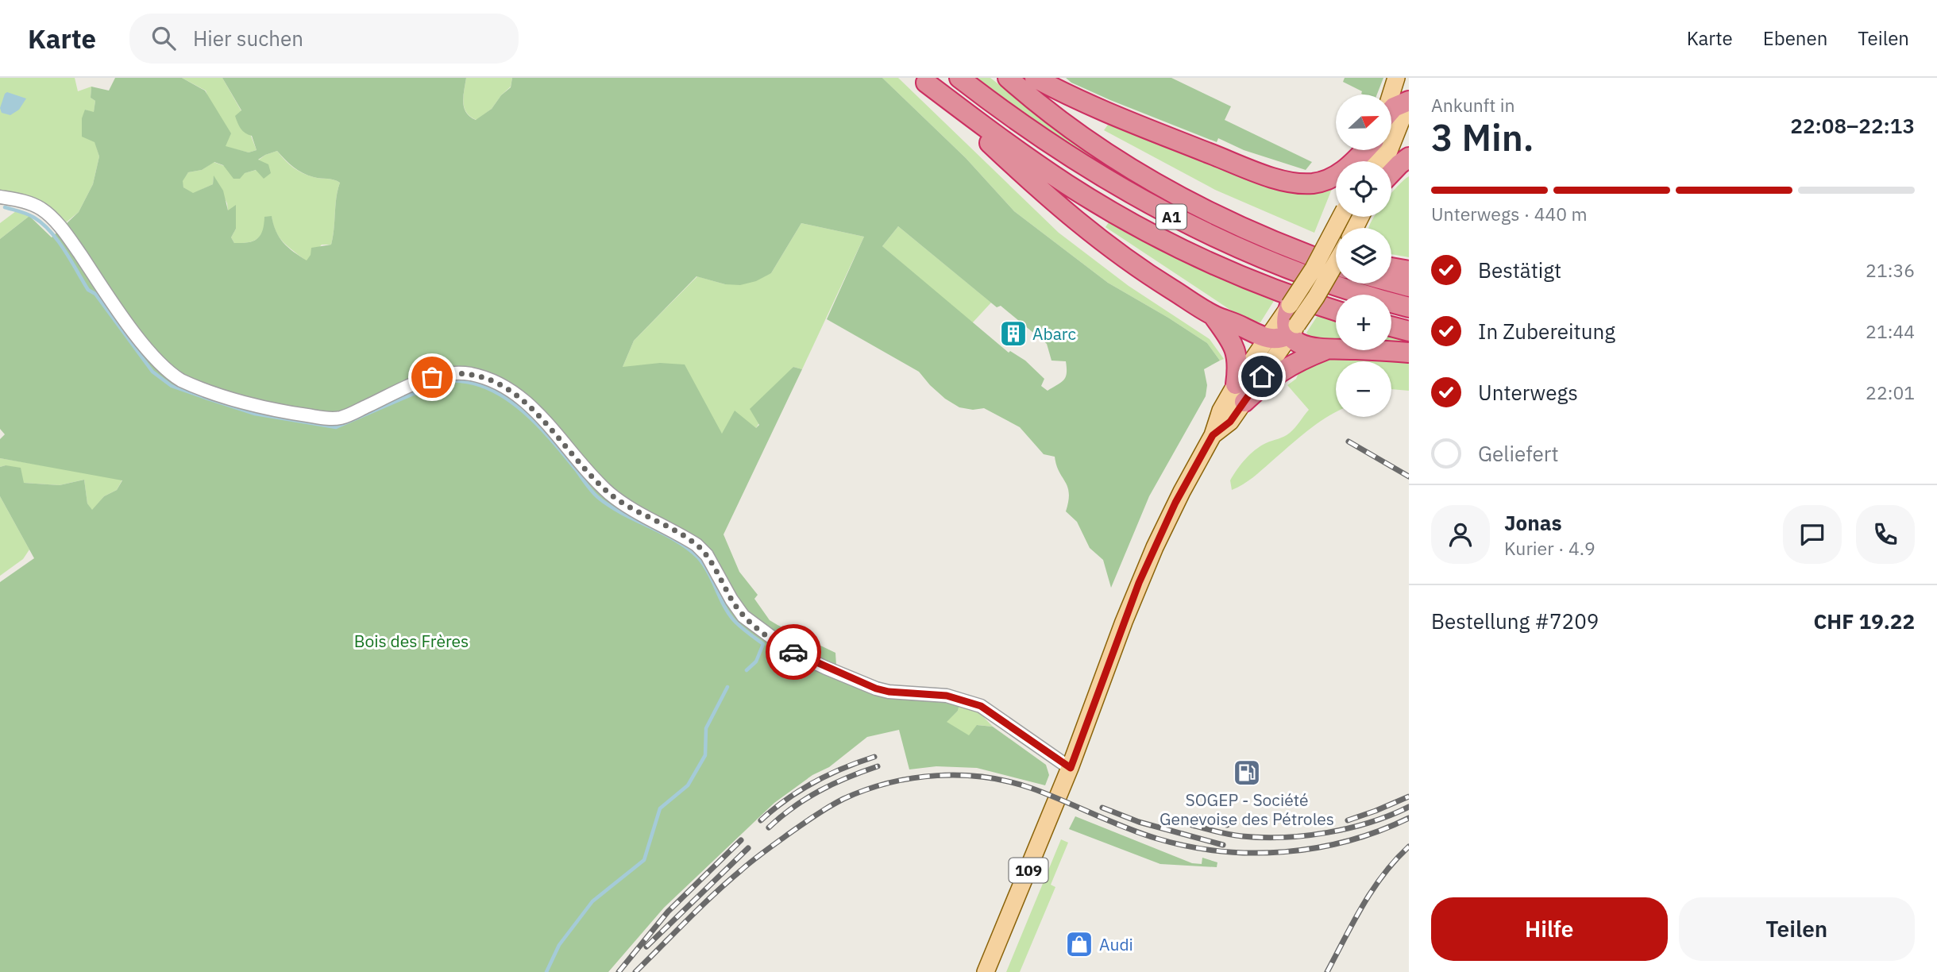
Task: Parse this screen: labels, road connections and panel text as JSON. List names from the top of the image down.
{
  "streets": {
    "highway": ["A1"],
    "main road": ["109"]
  },
  "parks": ["Bois des Frères"],
  "places": {
    "building": ["Abarc"],
    "fuel station": ["SOGEP - Société Genevoise des Pétroles"],
    "shop": ["Audi"]
  },
  "north": "right",
  "page": {
    "header": "Karte",
    "search": "Hier suchen",
    "nav": ["Karte", "Ebenen", "Teilen"],
    "heading": ["3 Min.", "Ankunft in", "22:08–22:13"],
    "panel": [
      "Jonas",
      "Kurier · 4.9",
      "Bestellung #7209",
      "CHF 19.22"
    ],
    "map_buttons": ["+", "−"],
    "bar": "Unterwegs · 440 m",
    "list": [
      ["Bestätigt", "21:36"],
      ["In Zubereitung", "21:44"],
      ["Unterwegs", "22:01"],
      "Geliefert"
    ],
    "buttons": ["Hilfe", "Teilen"]
  }
}
